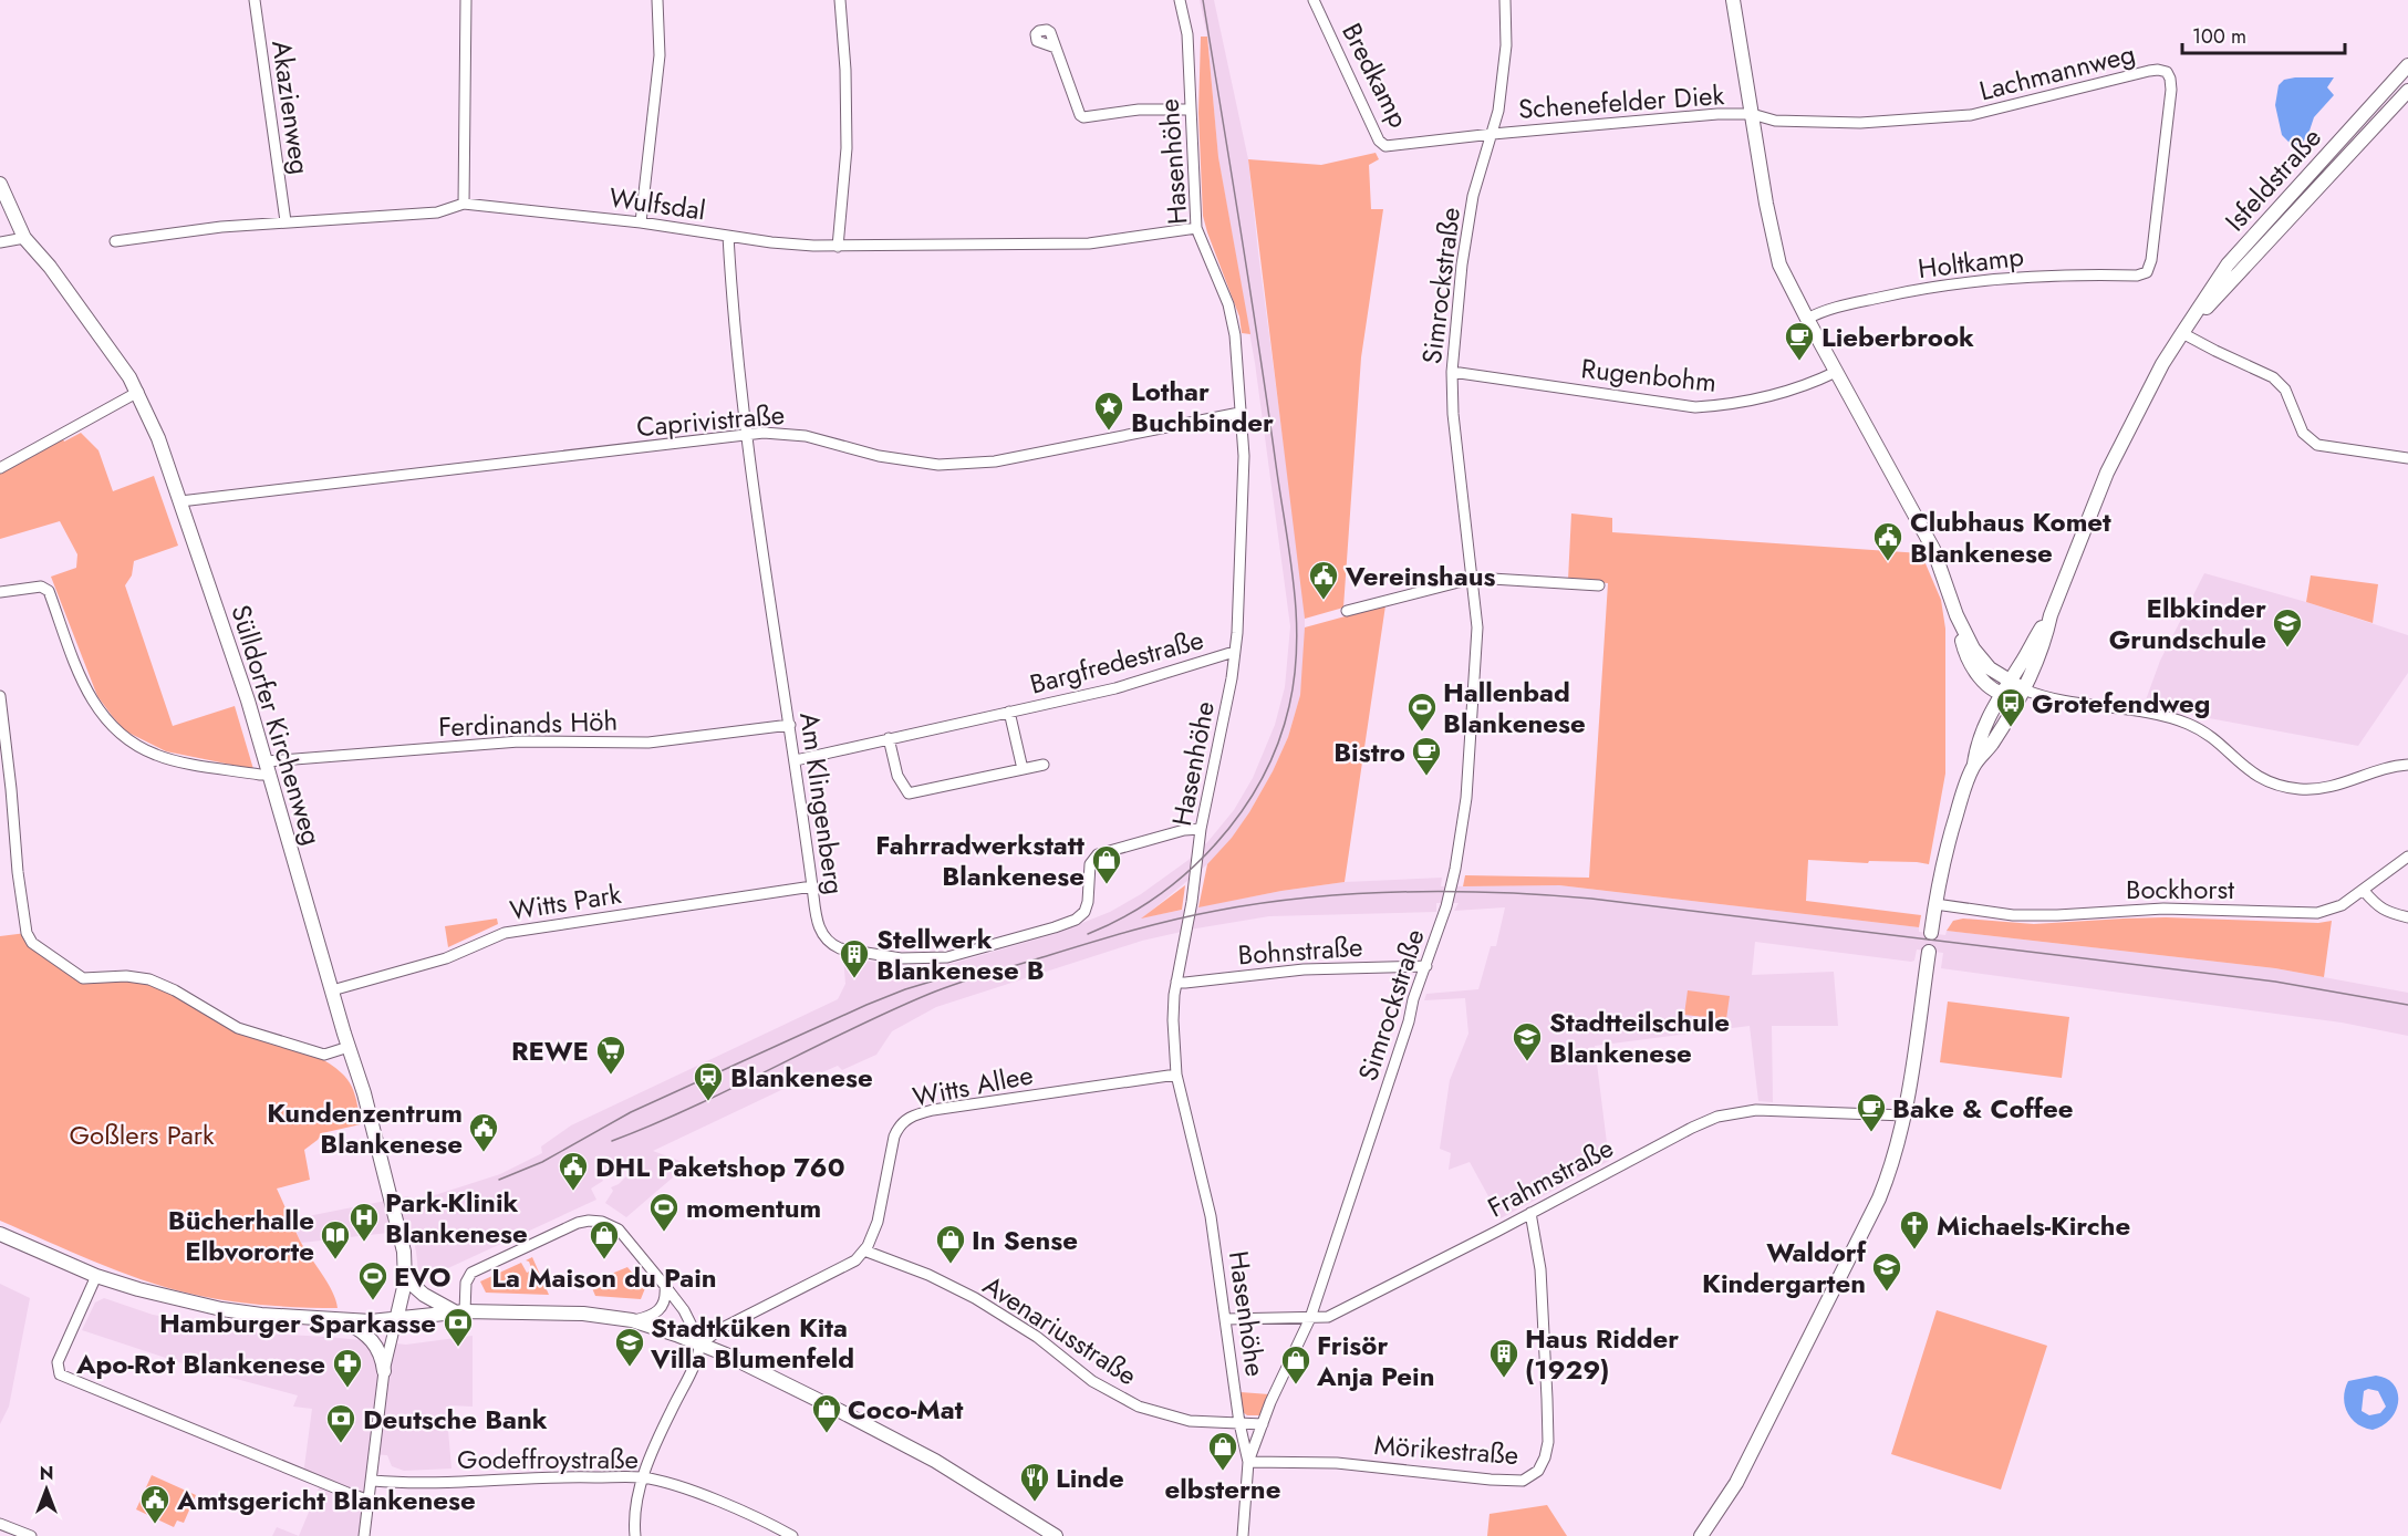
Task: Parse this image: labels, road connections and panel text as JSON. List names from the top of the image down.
{
  "streets": {
    "main road": ["Isfeldstraße", "Sülldorfer Kirchenweg"],
    "street": [
      "Lachmannweg",
      "Bredkamp",
      "Schenefelder Diek",
      "Akazienweg",
      "Hasenhöhe",
      "Wulfsdal",
      "Holtkamp",
      "Simrockstraße",
      "Rugenbohm",
      "Caprivistraße",
      "Bargfredestraße",
      "Ferdinands Höh",
      "Am Klingenberg",
      "Bockhorst",
      "Witts Park",
      "Bohnstraße",
      "Witts Allee",
      "Frahmstraße",
      "Avenariusstraße",
      "Mörikestraße",
      "Godeffroystraße"
    ]
  },
  "crossings": [
    ["Lachmannweg", "Schenefelder Diek"],
    ["Lachmannweg", "Holtkamp"],
    ["Bredkamp", "Schenefelder Diek"],
    ["Bredkamp", "Simrockstraße"],
    ["Schenefelder Diek", "Simrockstraße"],
    ["Akazienweg", "Wulfsdal"],
    ["Hasenhöhe", "Wulfsdal"],
    ["Hasenhöhe", "Simrockstraße"],
    ["Hasenhöhe", "Caprivistraße"],
    ["Hasenhöhe", "Bargfredestraße"],
    ["Hasenhöhe", "Am Klingenberg"],
    ["Hasenhöhe", "Bohnstraße"],
    ["Hasenhöhe", "Witts Allee"],
    ["Hasenhöhe", "Frahmstraße"],
    ["Hasenhöhe", "Avenariusstraße"],
    ["Hasenhöhe", "Mörikestraße"],
    ["Wulfsdal", "Am Klingenberg"],
    ["Simrockstraße", "Rugenbohm"],
    ["Simrockstraße", "Bohnstraße"],
    ["Simrockstraße", "Frahmstraße"],
    ["Simrockstraße", "Mörikestraße"],
    ["Caprivistraße", "Sülldorfer Kirchenweg"],
    ["Caprivistraße", "Am Klingenberg"],
    ["Bargfredestraße", "Am Klingenberg"],
    ["Ferdinands Höh", "Sülldorfer Kirchenweg"],
    ["Ferdinands Höh", "Am Klingenberg"],
    ["Sülldorfer Kirchenweg", "Witts Park"],
    ["Am Klingenberg", "Witts Park"],
    ["Witts Allee", "Avenariusstraße"],
    ["Frahmstraße", "Mörikestraße"]
  ],
  "parks": ["Goßlers Park"],
  "places": {
    "cafe": ["Lieberbrook", "Bistro", "Bake & Coffee"],
    "place": ["Lothar Buchbinder"],
    "public building": [
      "Clubhaus Komet Blankenese",
      "Vereinshaus",
      "Kundenzentrum Blankenese",
      "DHL Paketshop 760",
      "Amtsgericht Blankenese"
    ],
    "school or university": [
      "Elbkinder Grundschule",
      "Stadtteilschule Blankenese",
      "Waldorf Kindergarten",
      "Stadtküken Kita Villa Blumenfeld"
    ],
    "bus stop": ["Grotefendweg"],
    "sports": ["Hallenbad Blankenese", "momentum", "EVO"],
    "shop": [
      "Fahrradwerkstatt Blankenese",
      "La Maison du Pain",
      "In Sense",
      "Frisör Anja Pein",
      "Coco-Mat",
      "elbsterne"
    ],
    "building": ["Stellwerk Blankenese B", "Haus Ridder (1929)"],
    "supermarket": ["REWE"],
    "station": ["Blankenese"],
    "hospital": ["Park-Klinik Blankenese"],
    "church": ["Michaels-Kirche"],
    "library": ["Bücherhalle Elbvororte"],
    "bank": ["Hamburger Sparkasse", "Deutsche Bank"],
    "pharmacy": ["Apo-Rot Blankenese"],
    "restaurant": ["Linde"]
  },
  "scale_bar": "100 m",
  "north": "top"
}
